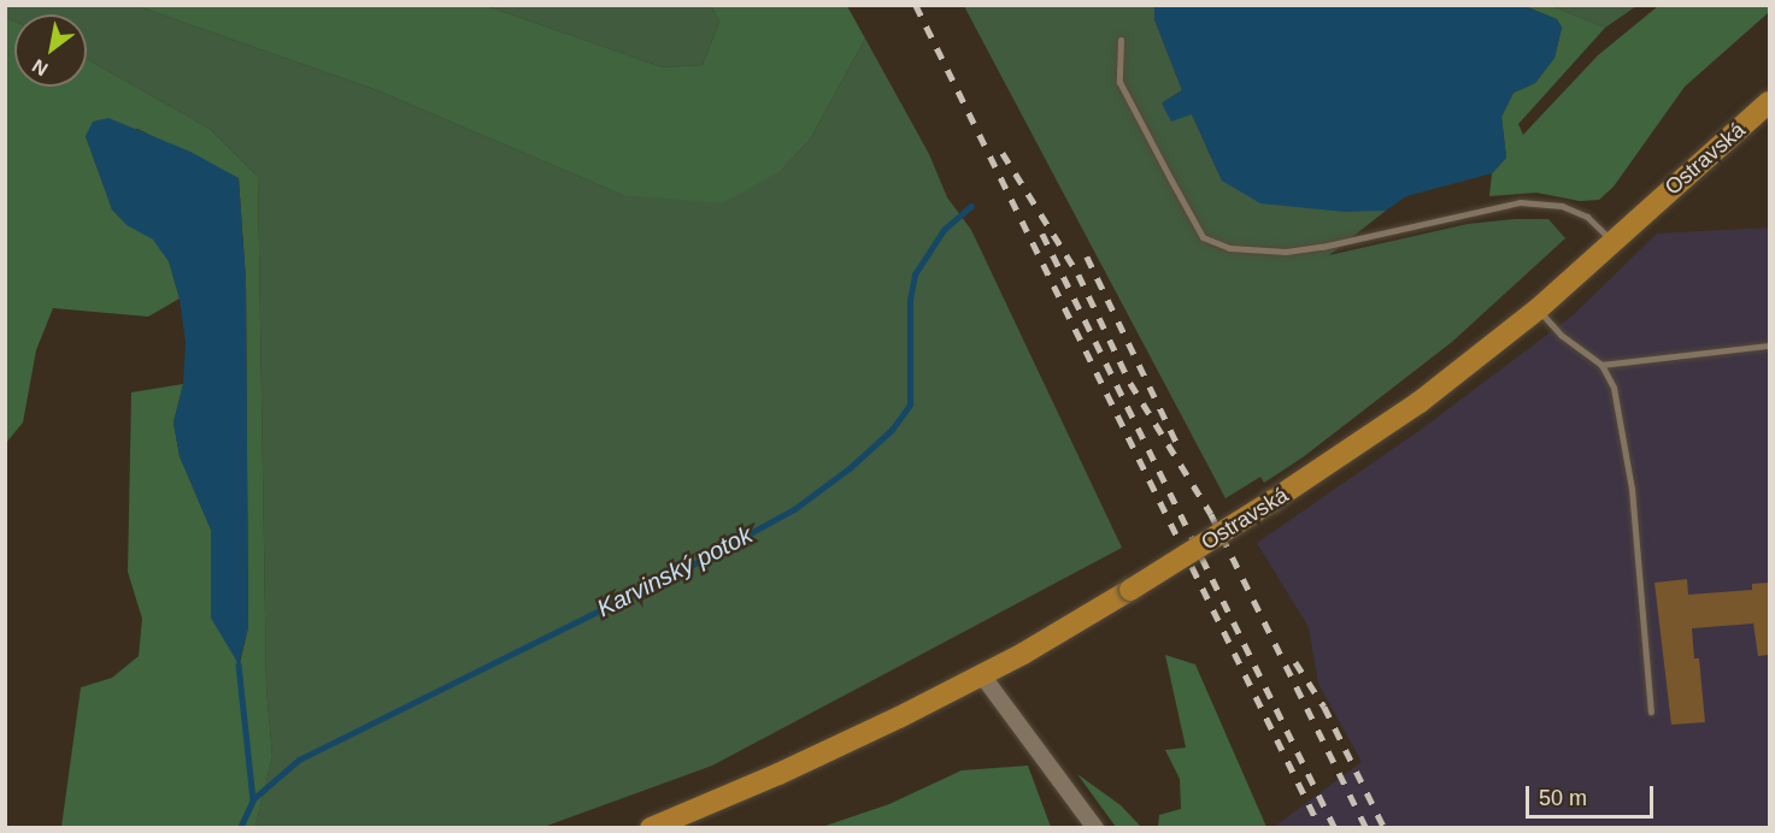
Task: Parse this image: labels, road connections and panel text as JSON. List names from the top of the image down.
{
  "streets": {
    "main road": ["Ostravská"]
  },
  "water": ["Karvinský potok"],
  "scale_bar": "50 m",
  "north": "bottom left"
}
